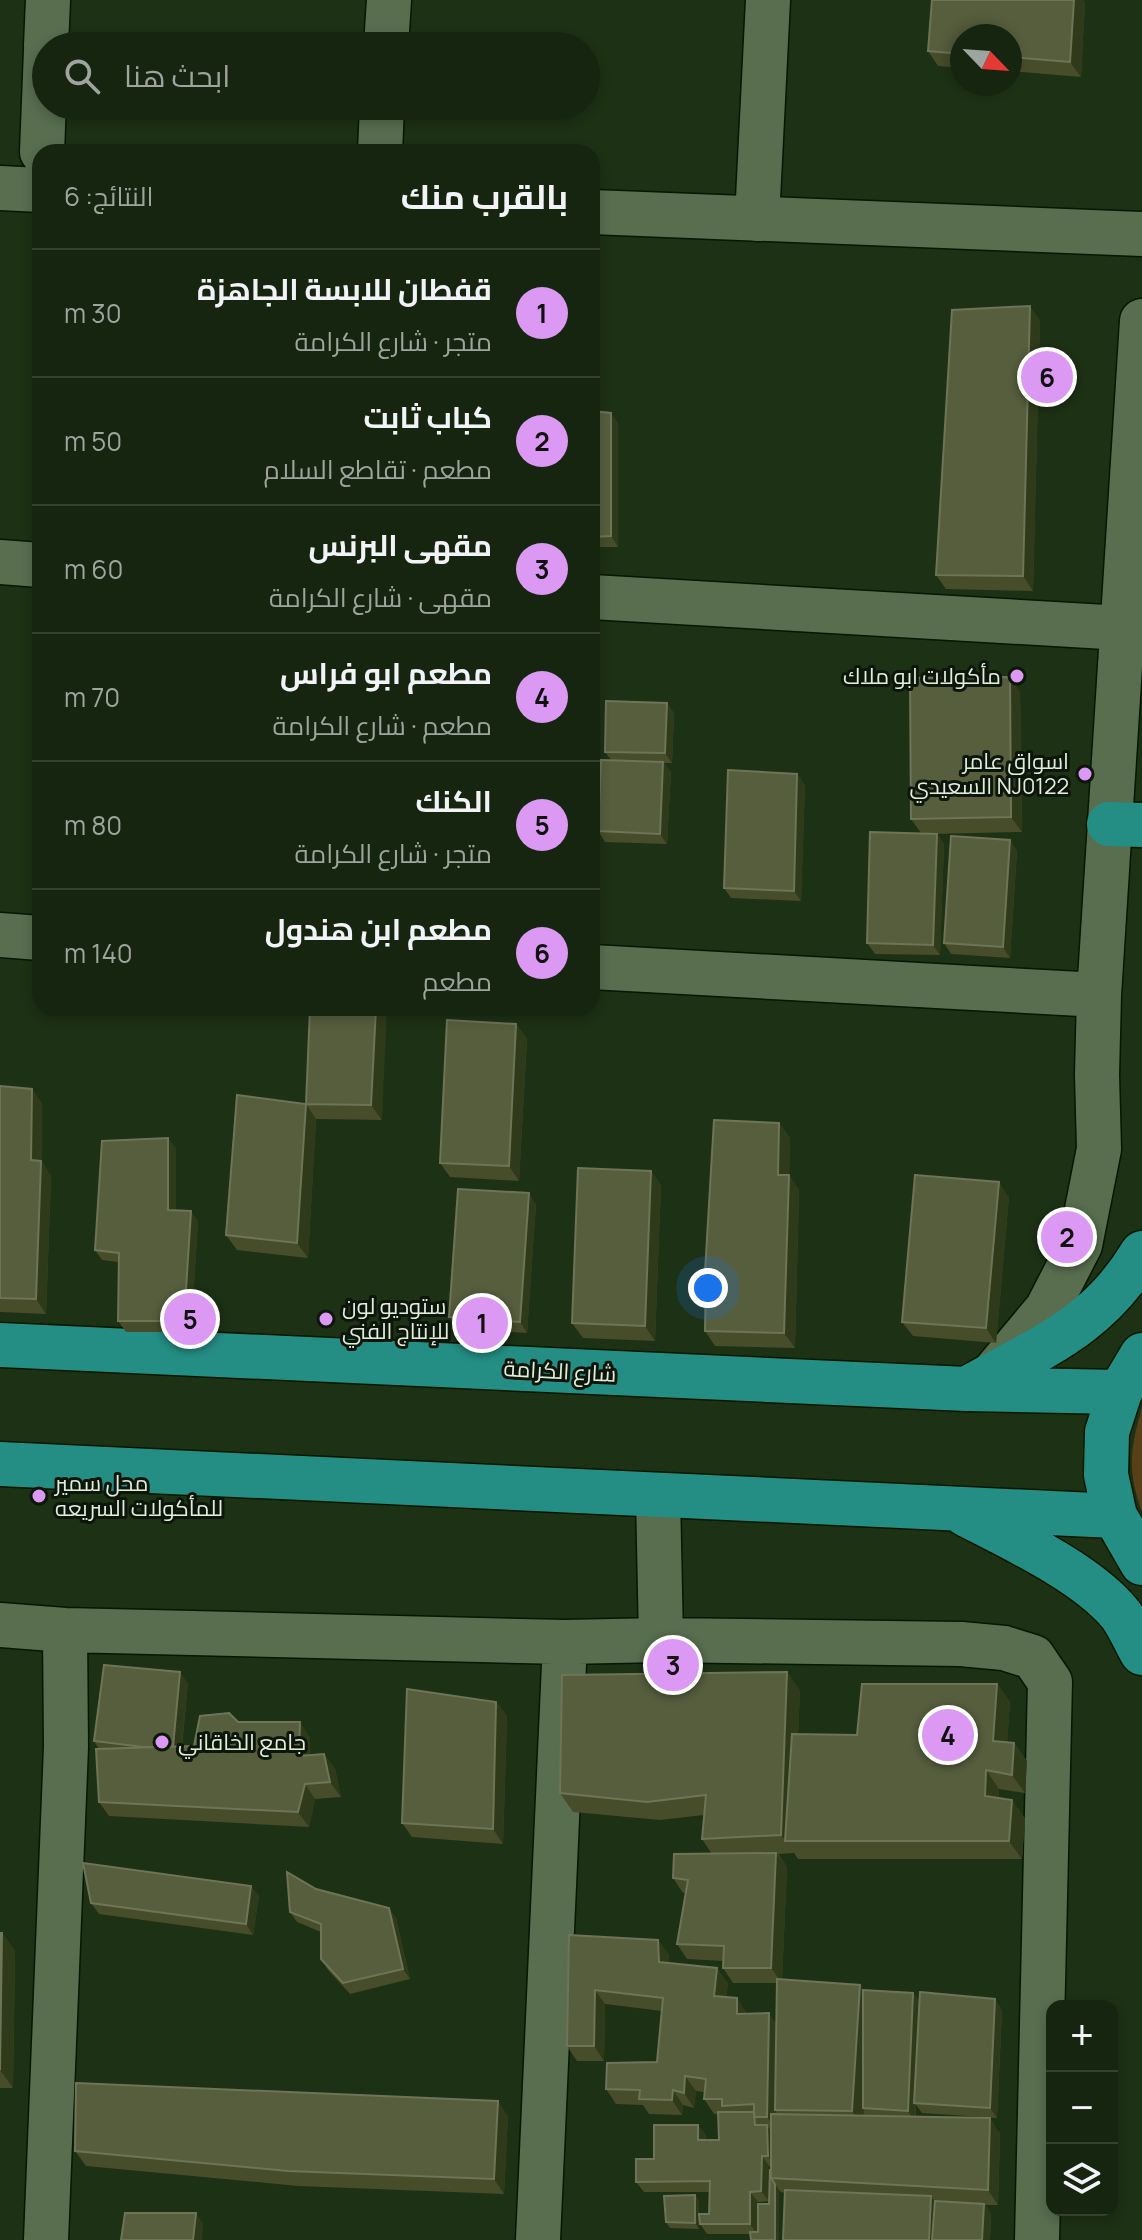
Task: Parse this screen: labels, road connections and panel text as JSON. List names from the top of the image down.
{
  "streets": {
    "main road": ["شارع الكرامة"]
  },
  "places": [
    "مأكولات ابو ملاك",
    "اسواق عامر السعيدي NJ0122",
    "ستوديو لون للإنتاج الفني",
    "محل سمير للمأكولات السريعه",
    "جامع الخاقاني"
  ],
  "north": "bottom right",
  "page": {
    "search": "ابحث هنا",
    "heading": ["بالقرب منك", "النتائج: 6"],
    "list": [
      {
        "mark": "1",
        "name": "قفطان للابسة الجاهزة",
        "note": "متجر · شارع الكرامة",
        "value": "30 m"
      },
      {
        "mark": "2",
        "name": "كباب ثابت",
        "note": "مطعم · تقاطع السلام",
        "value": "50 m"
      },
      {
        "mark": "3",
        "name": "مقهى البرنس",
        "note": "مقهى · شارع الكرامة",
        "value": "60 m"
      },
      {
        "mark": "4",
        "name": "مطعم ابو فراس",
        "note": "مطعم · شارع الكرامة",
        "value": "70 m"
      },
      {
        "mark": "5",
        "name": "الكنك",
        "note": "متجر · شارع الكرامة",
        "value": "80 m"
      },
      {
        "mark": "6",
        "name": "مطعم ابن هندول",
        "note": "مطعم",
        "value": "140 m"
      }
    ],
    "pins": [
      "6",
      "2",
      "5",
      "1",
      "3",
      "4"
    ],
    "map_buttons": ["+", "−"]
  }
}
